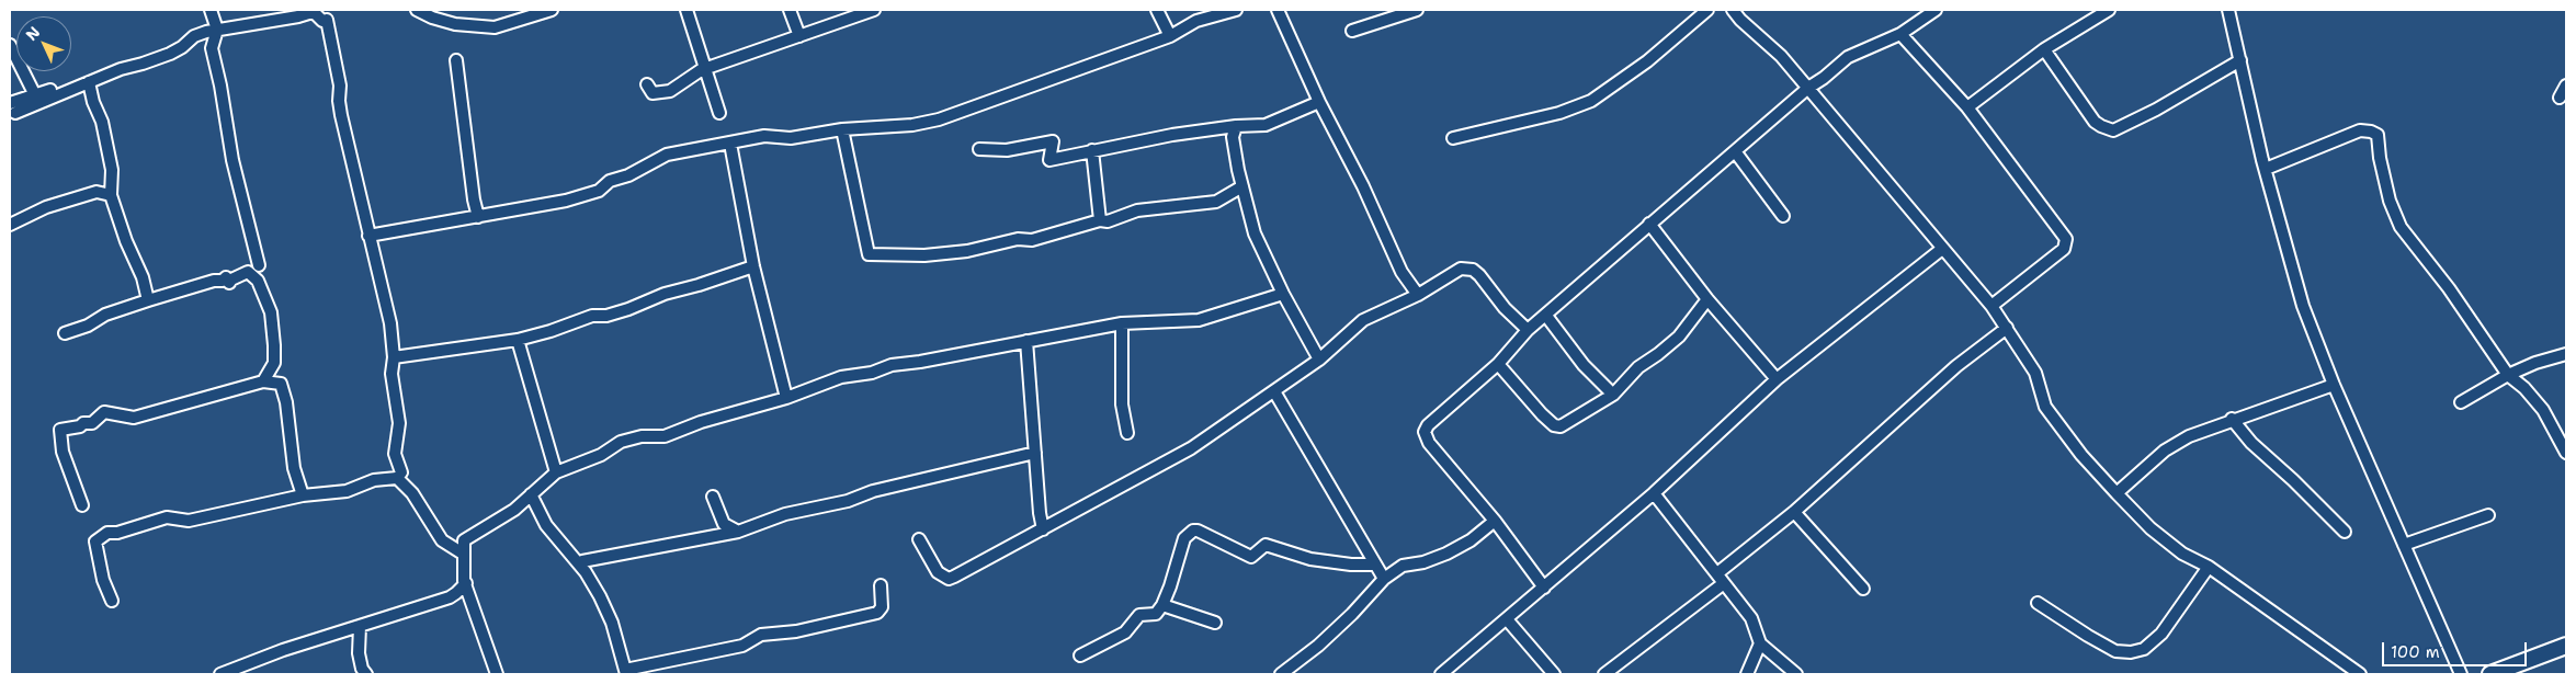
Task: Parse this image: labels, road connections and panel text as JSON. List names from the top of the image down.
{
  "scale_bar": "100 m",
  "north": "top left"
}
